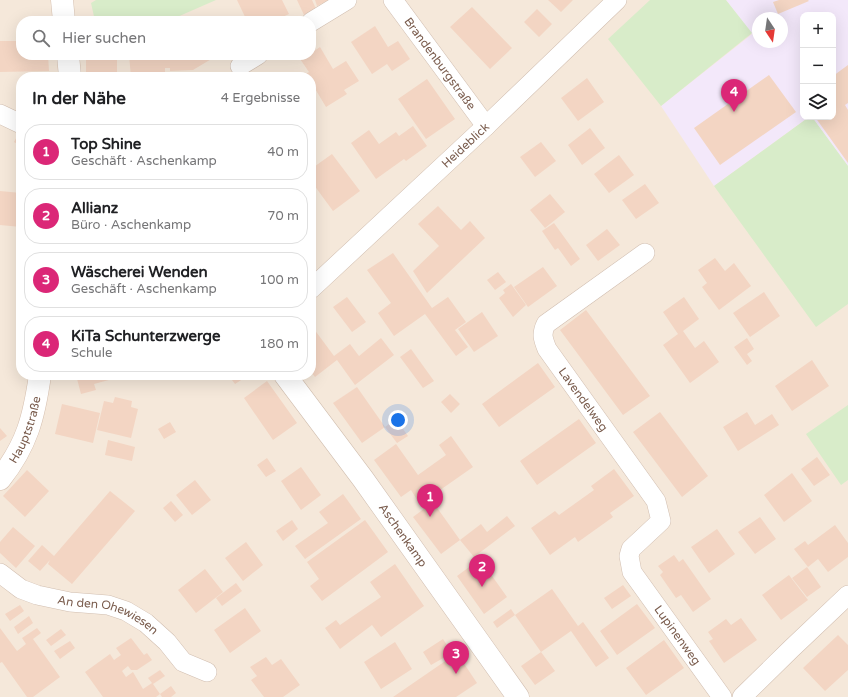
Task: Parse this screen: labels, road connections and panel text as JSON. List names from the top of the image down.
{
  "streets": {
    "street": [
      "Brandenburgstraße",
      "Heideblick",
      "Lavendelweg",
      "Hauptstraße",
      "Aschenkamp",
      "An den Ohewiesen",
      "Lupinenweg"
    ]
  },
  "crossings": [
    ["Brandenburgstraße", "Heideblick"],
    ["Lavendelweg", "Lupinenweg"]
  ],
  "north": "bottom",
  "page": {
    "map_buttons": ["+", "−"],
    "search": "Hier suchen",
    "heading": ["In der Nähe", "4 Ergebnisse"],
    "pins": [
      "4",
      "1",
      "2",
      "3"
    ],
    "list": [
      {
        "mark": "1",
        "name": "Top Shine",
        "note": "Geschäft · Aschenkamp",
        "value": "40 m"
      },
      {
        "mark": "2",
        "name": "Allianz",
        "note": "Büro · Aschenkamp",
        "value": "70 m"
      },
      {
        "mark": "3",
        "name": "Wäscherei Wenden",
        "note": "Geschäft · Aschenkamp",
        "value": "100 m"
      },
      {
        "mark": "4",
        "name": "KiTa Schunterzwerge",
        "note": "Schule",
        "value": "180 m"
      }
    ]
  }
}
